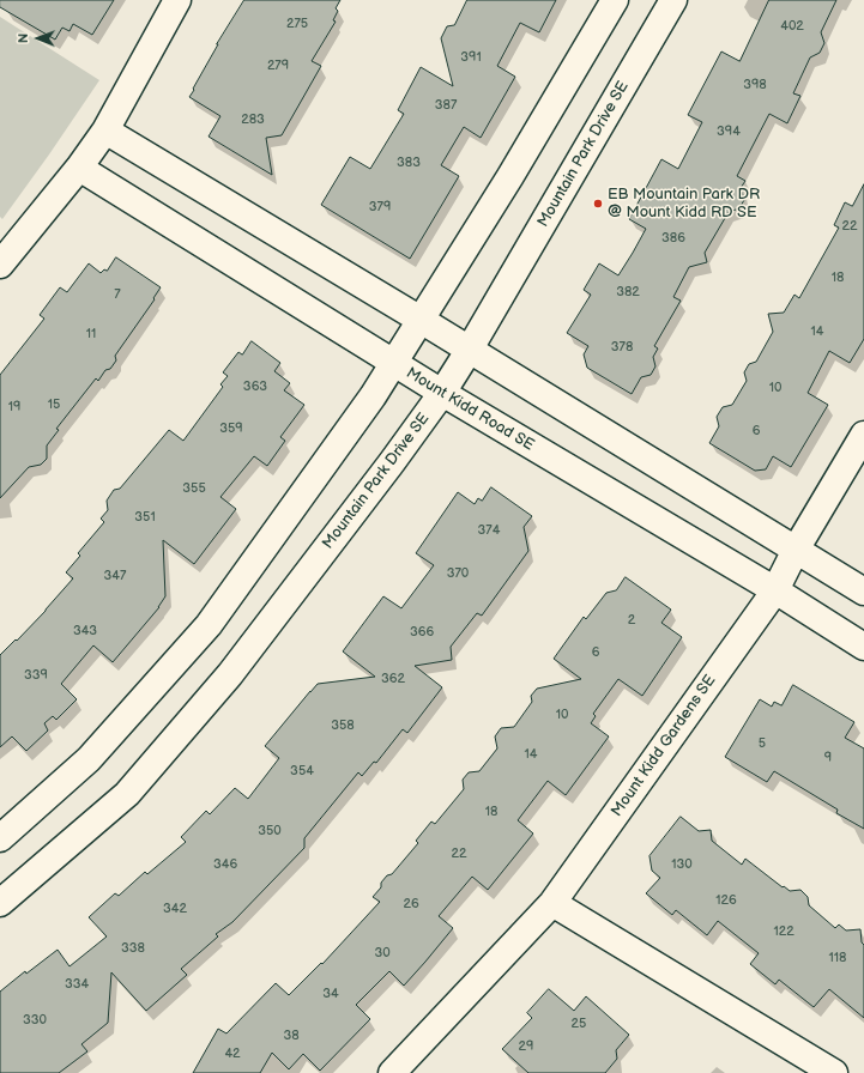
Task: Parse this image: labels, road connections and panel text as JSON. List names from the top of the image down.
{
  "streets": {
    "street": ["Mountain Park Drive SE", "Mount Kidd Road SE", "Mount Kidd Gardens SE"]
  },
  "crossings": [
    ["Mountain Park Drive SE", "Mount Kidd Road SE"],
    ["Mount Kidd Road SE", "Mount Kidd Gardens SE"]
  ],
  "places": ["EB Mountain Park DR @ Mount Kidd RD SE"],
  "house_numbers": [
    "275",
    "402",
    "391",
    "279",
    "398",
    "387",
    "283",
    "394",
    "383",
    "379",
    "22",
    "386",
    "18",
    "382",
    "7",
    "14",
    "11",
    "378",
    "363",
    "10",
    "15",
    "19",
    "359",
    "6",
    "355",
    "351",
    "374",
    "370",
    "347",
    "2",
    "343",
    "366",
    "6",
    "339",
    "362",
    "10",
    "358",
    "5",
    "14",
    "9",
    "354",
    "18",
    "350",
    "22",
    "346",
    "130",
    "126",
    "26",
    "342",
    "122",
    "338",
    "30",
    "118",
    "334",
    "34",
    "330",
    "25",
    "38",
    "29",
    "42"
  ],
  "north": "left"
}
